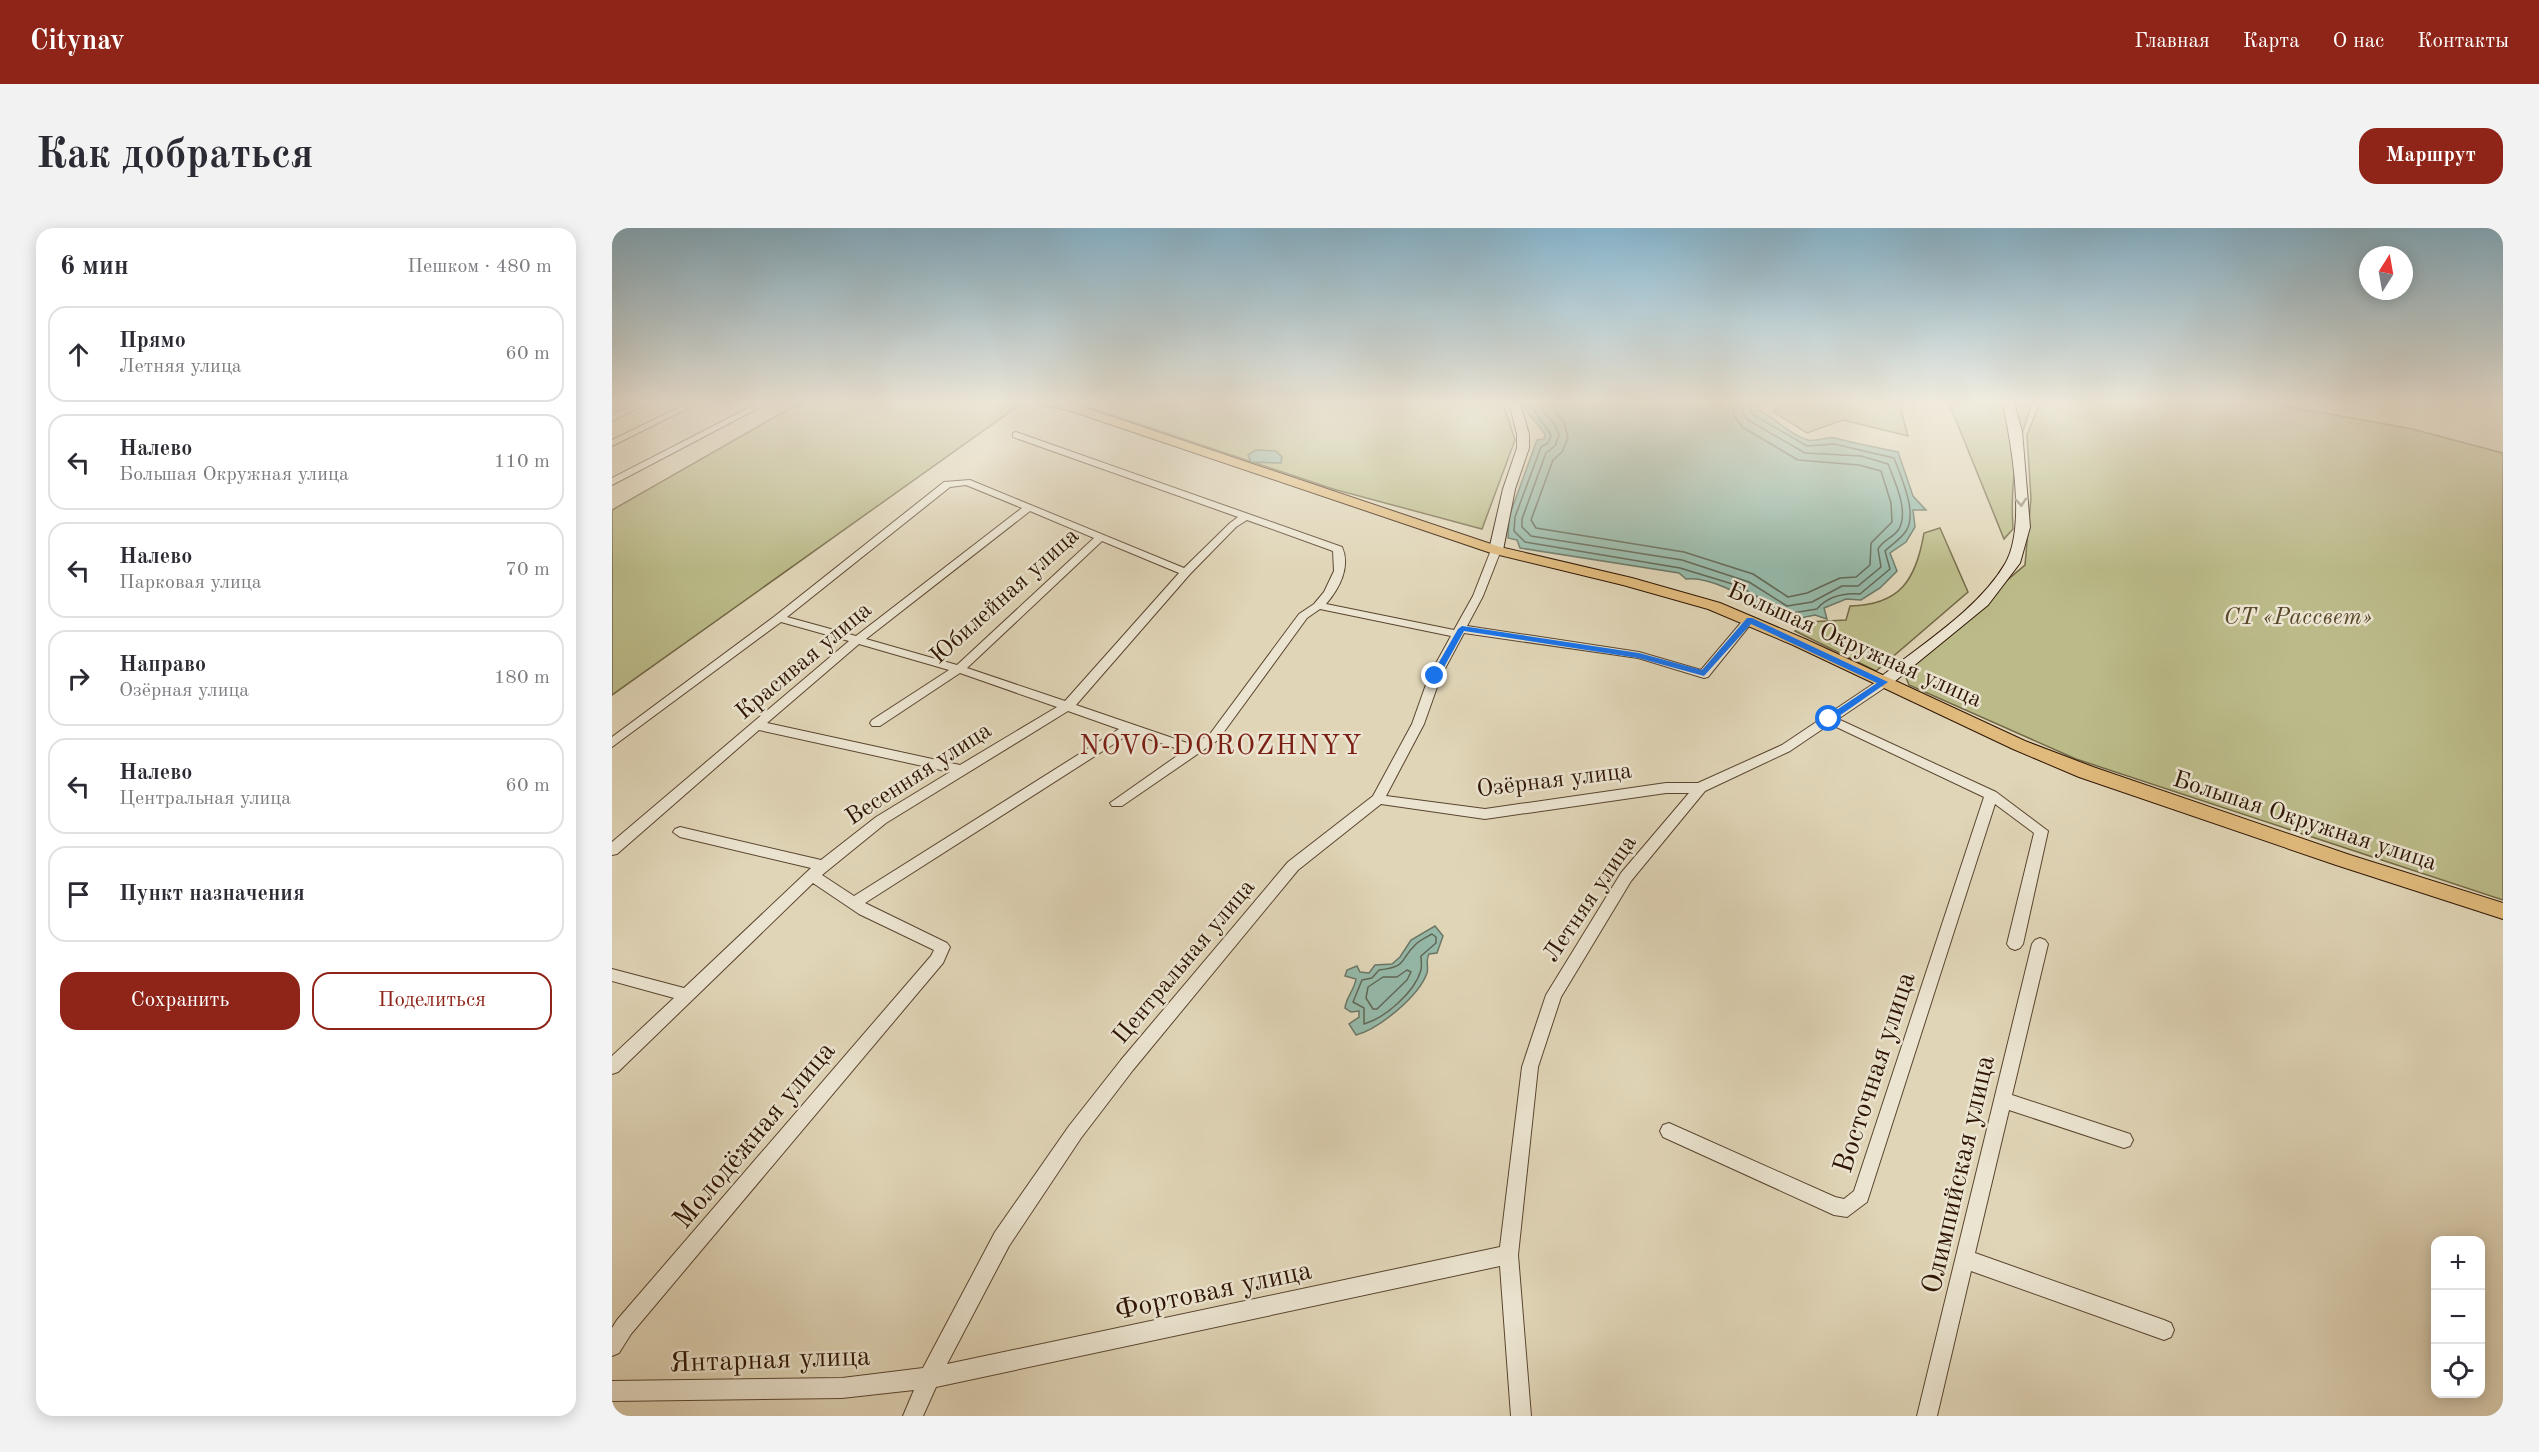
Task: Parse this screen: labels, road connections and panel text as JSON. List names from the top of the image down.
{
  "streets": {
    "main road": ["Большая Окружная улица"],
    "street": [
      "Юбилейная улица",
      "Красивая улица",
      "Весенняя улица",
      "Озёрная улица",
      "Летняя улица",
      "Центральная улица",
      "Восточная улица",
      "Молодёжная улица",
      "Олимпийская улица",
      "Фортовая улица",
      "Янтарная улица"
    ]
  },
  "crossings": [
    ["Большая Окружная улица", "Летняя улица"],
    ["Большая Окружная улица", "Центральная улица"],
    ["Озёрная улица", "Летняя улица"],
    ["Озёрная улица", "Центральная улица"],
    ["Летняя улица", "Фортовая улица"],
    ["Центральная улица", "Фортовая улица"],
    ["Центральная улица", "Янтарная улица"],
    ["Фортовая улица", "Янтарная улица"]
  ],
  "districts": ["NOVO-DOROZHNYY"],
  "parks": ["СТ «Рассвет»"],
  "north": "top",
  "page": {
    "header": "Citynav",
    "nav": [
      "Главная",
      "Карта",
      "О нас",
      "Контакты"
    ],
    "buttons": [
      "Маршрут",
      ["Сохранить", "Поделиться"]
    ],
    "title": "Как добраться",
    "heading": ["6 мин", "Пешком · 480 m"],
    "list": [
      ["Прямо", "Летняя улица", "60 m"],
      ["Налево", "Большая Окружная улица", "110 m"],
      ["Налево", "Парковая улица", "70 m"],
      ["Направо", "Озёрная улица", "180 m"],
      ["Налево", "Центральная улица", "60 m"],
      "Пункт назначения"
    ],
    "map_buttons": ["+", "−"]
  }
}
